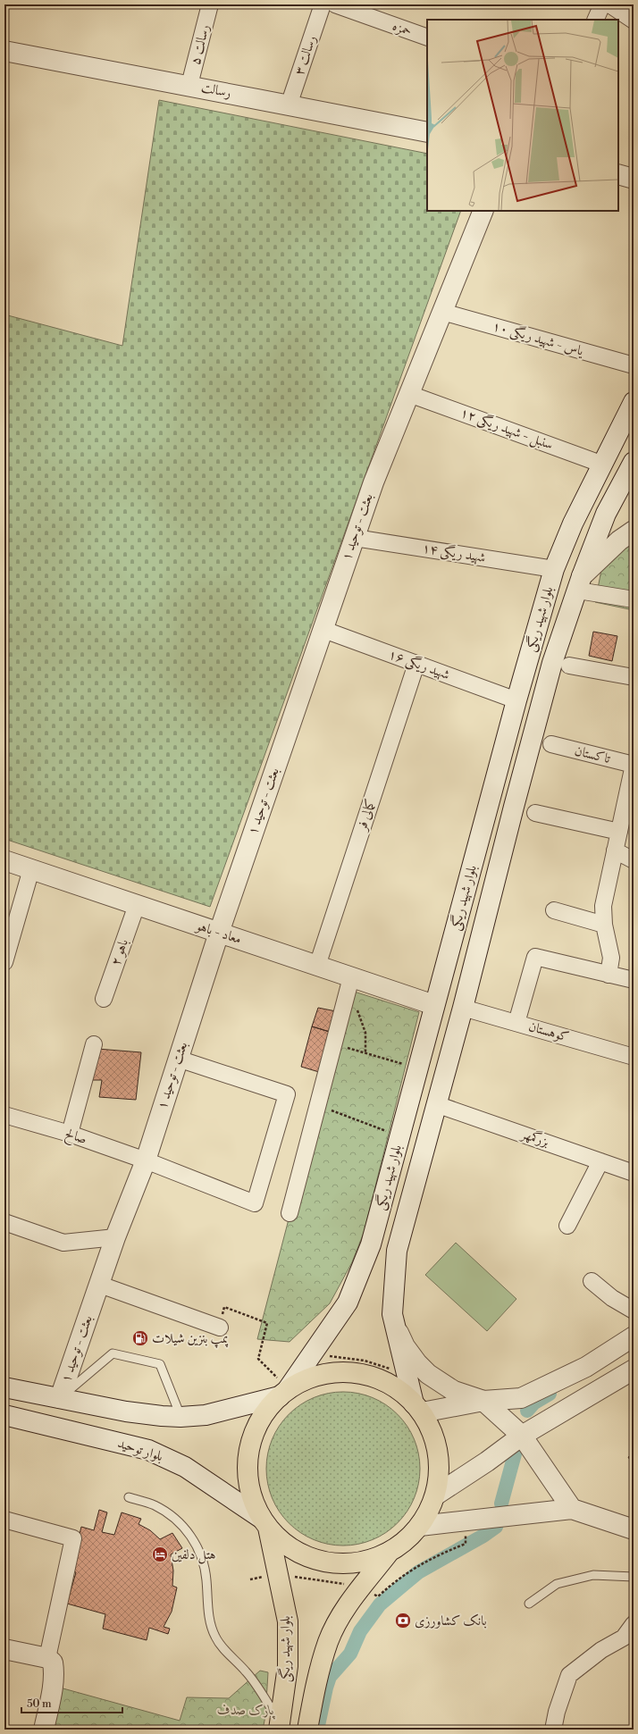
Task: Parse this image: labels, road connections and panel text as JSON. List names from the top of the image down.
{
  "streets": {
    "highway": ["بلوار شهید ریگی"],
    "street": [
      "حمزه",
      "رسالت ۵",
      "رسالت ۳",
      "رسالت",
      "یاس - شهید ریگی ۱۰",
      "سنبل - شهید ریگی ۱۲",
      "بعثت - توحید ۱",
      "شهید ریگی ۱۴",
      "شهید ریگی ۱۶",
      "تاکستان",
      "کمالی فر",
      "معاد - باهو",
      "باهو ۲",
      "کوهستان",
      "صالح",
      "بزرگمهر",
      "بلوار توحید"
    ]
  },
  "crossings": [
    ["رسالت ۵", "رسالت"],
    ["رسالت ۳", "رسالت"],
    ["یاس - شهید ریگی ۱۰", "بعثت - توحید ۱"],
    ["سنبل - شهید ریگی ۱۲", "بعثت - توحید ۱"],
    ["سنبل - شهید ریگی ۱۲", "بلوار شهید ریگی"],
    ["بعثت - توحید ۱", "شهید ریگی ۱۴"],
    ["بعثت - توحید ۱", "شهید ریگی ۱۶"],
    ["بعثت - توحید ۱", "معاد - باهو"],
    ["بعثت - توحید ۱", "صالح"],
    ["شهید ریگی ۱۴", "بلوار شهید ریگی"],
    ["بلوار شهید ریگی", "شهید ریگی ۱۶"],
    ["بلوار شهید ریگی", "معاد - باهو"],
    ["بلوار شهید ریگی", "کوهستان"],
    ["بلوار شهید ریگی", "بزرگمهر"],
    ["بلوار شهید ریگی", "بلوار توحید"],
    ["شهید ریگی ۱۶", "کمالی فر"],
    ["کمالی فر", "معاد - باهو"],
    ["معاد - باهو", "باهو ۲"]
  ],
  "parks": ["پارک صدف"],
  "places": {
    "fuel station": ["پمپ بنزین شیلات"],
    "hotel": ["هتل دلفین"],
    "bank": ["بانک کشاورزی"]
  },
  "scale_bar": "50 m"
}
